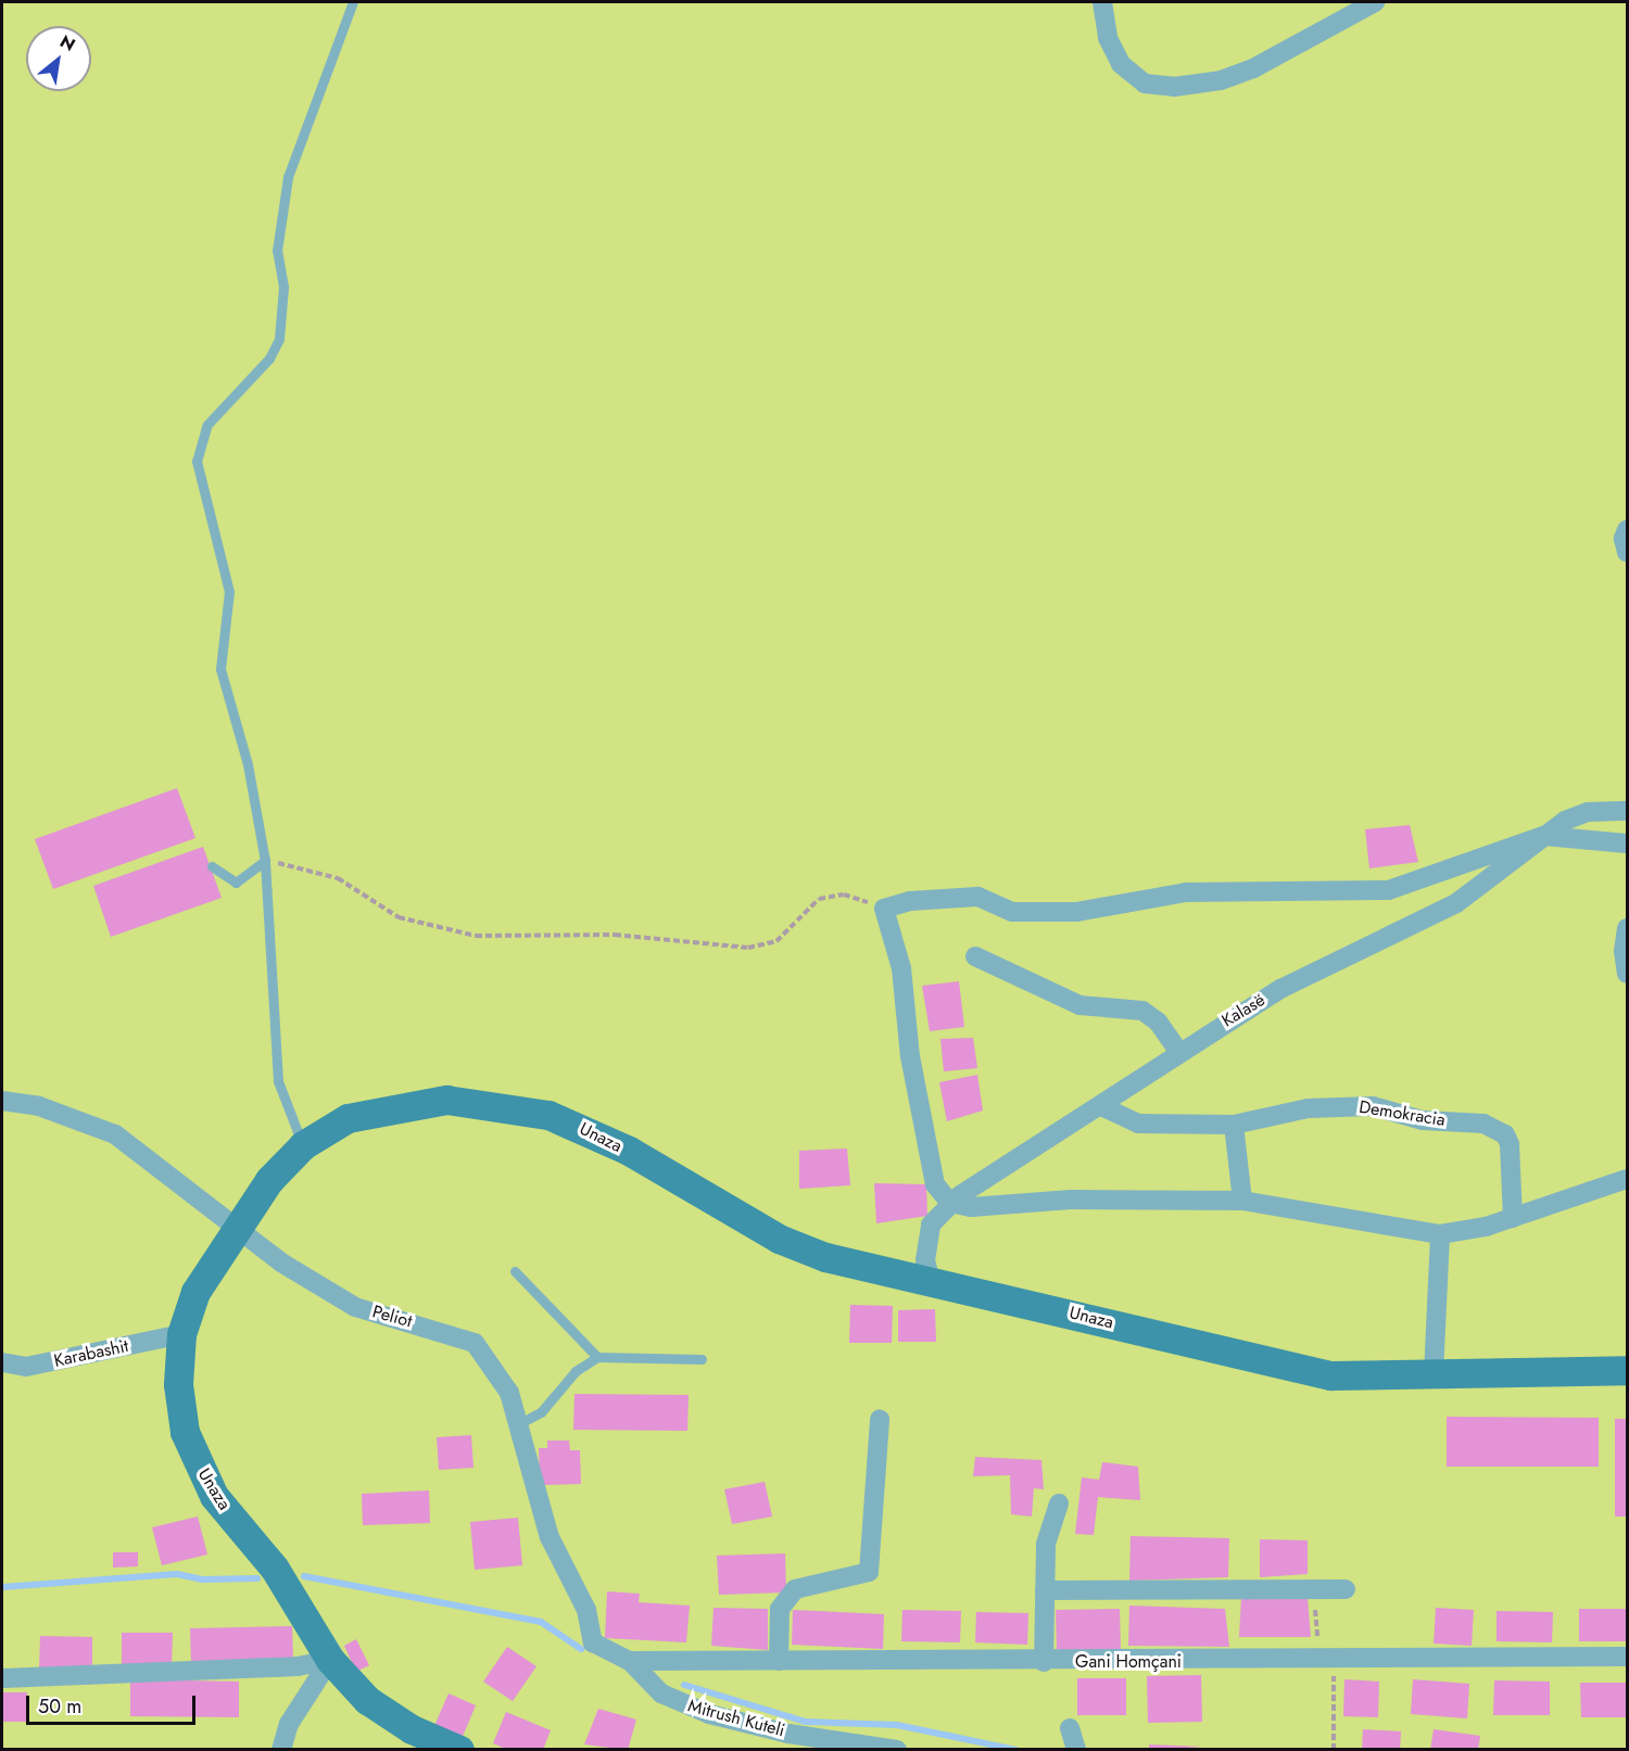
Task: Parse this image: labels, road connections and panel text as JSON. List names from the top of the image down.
{
  "streets": {
    "main road": ["Unaza"],
    "street": [
      "Kalasë",
      "Demokracia",
      "Peliot",
      "Karabashit",
      "Gani Homçani",
      "Mitrush Kuteli"
    ]
  },
  "crossings": [
    ["Kalasë", "Demokracia"],
    ["Kalasë", "Unaza"],
    ["Unaza", "Peliot"],
    ["Unaza", "Karabashit"],
    ["Peliot", "Gani Homçani"],
    ["Peliot", "Mitrush Kuteli"],
    ["Gani Homçani", "Mitrush Kuteli"]
  ],
  "scale_bar": "50 m",
  "north": "top right"
}
